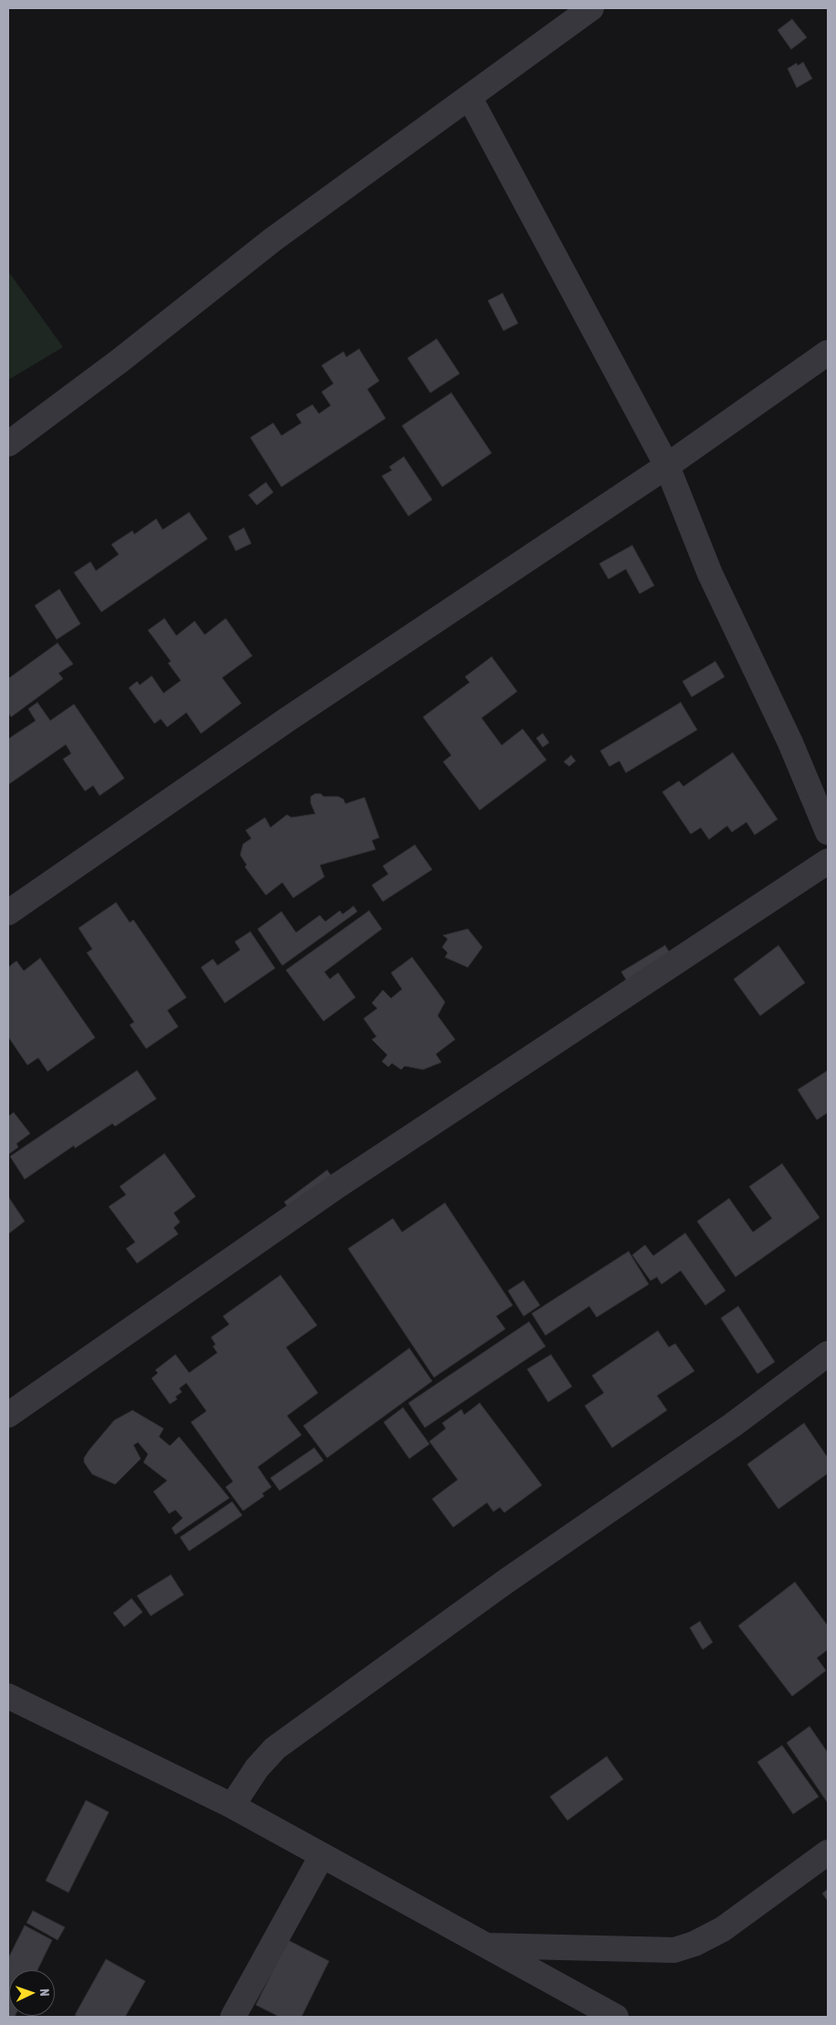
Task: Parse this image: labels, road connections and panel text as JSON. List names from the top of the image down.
{
  "north": "right"
}
